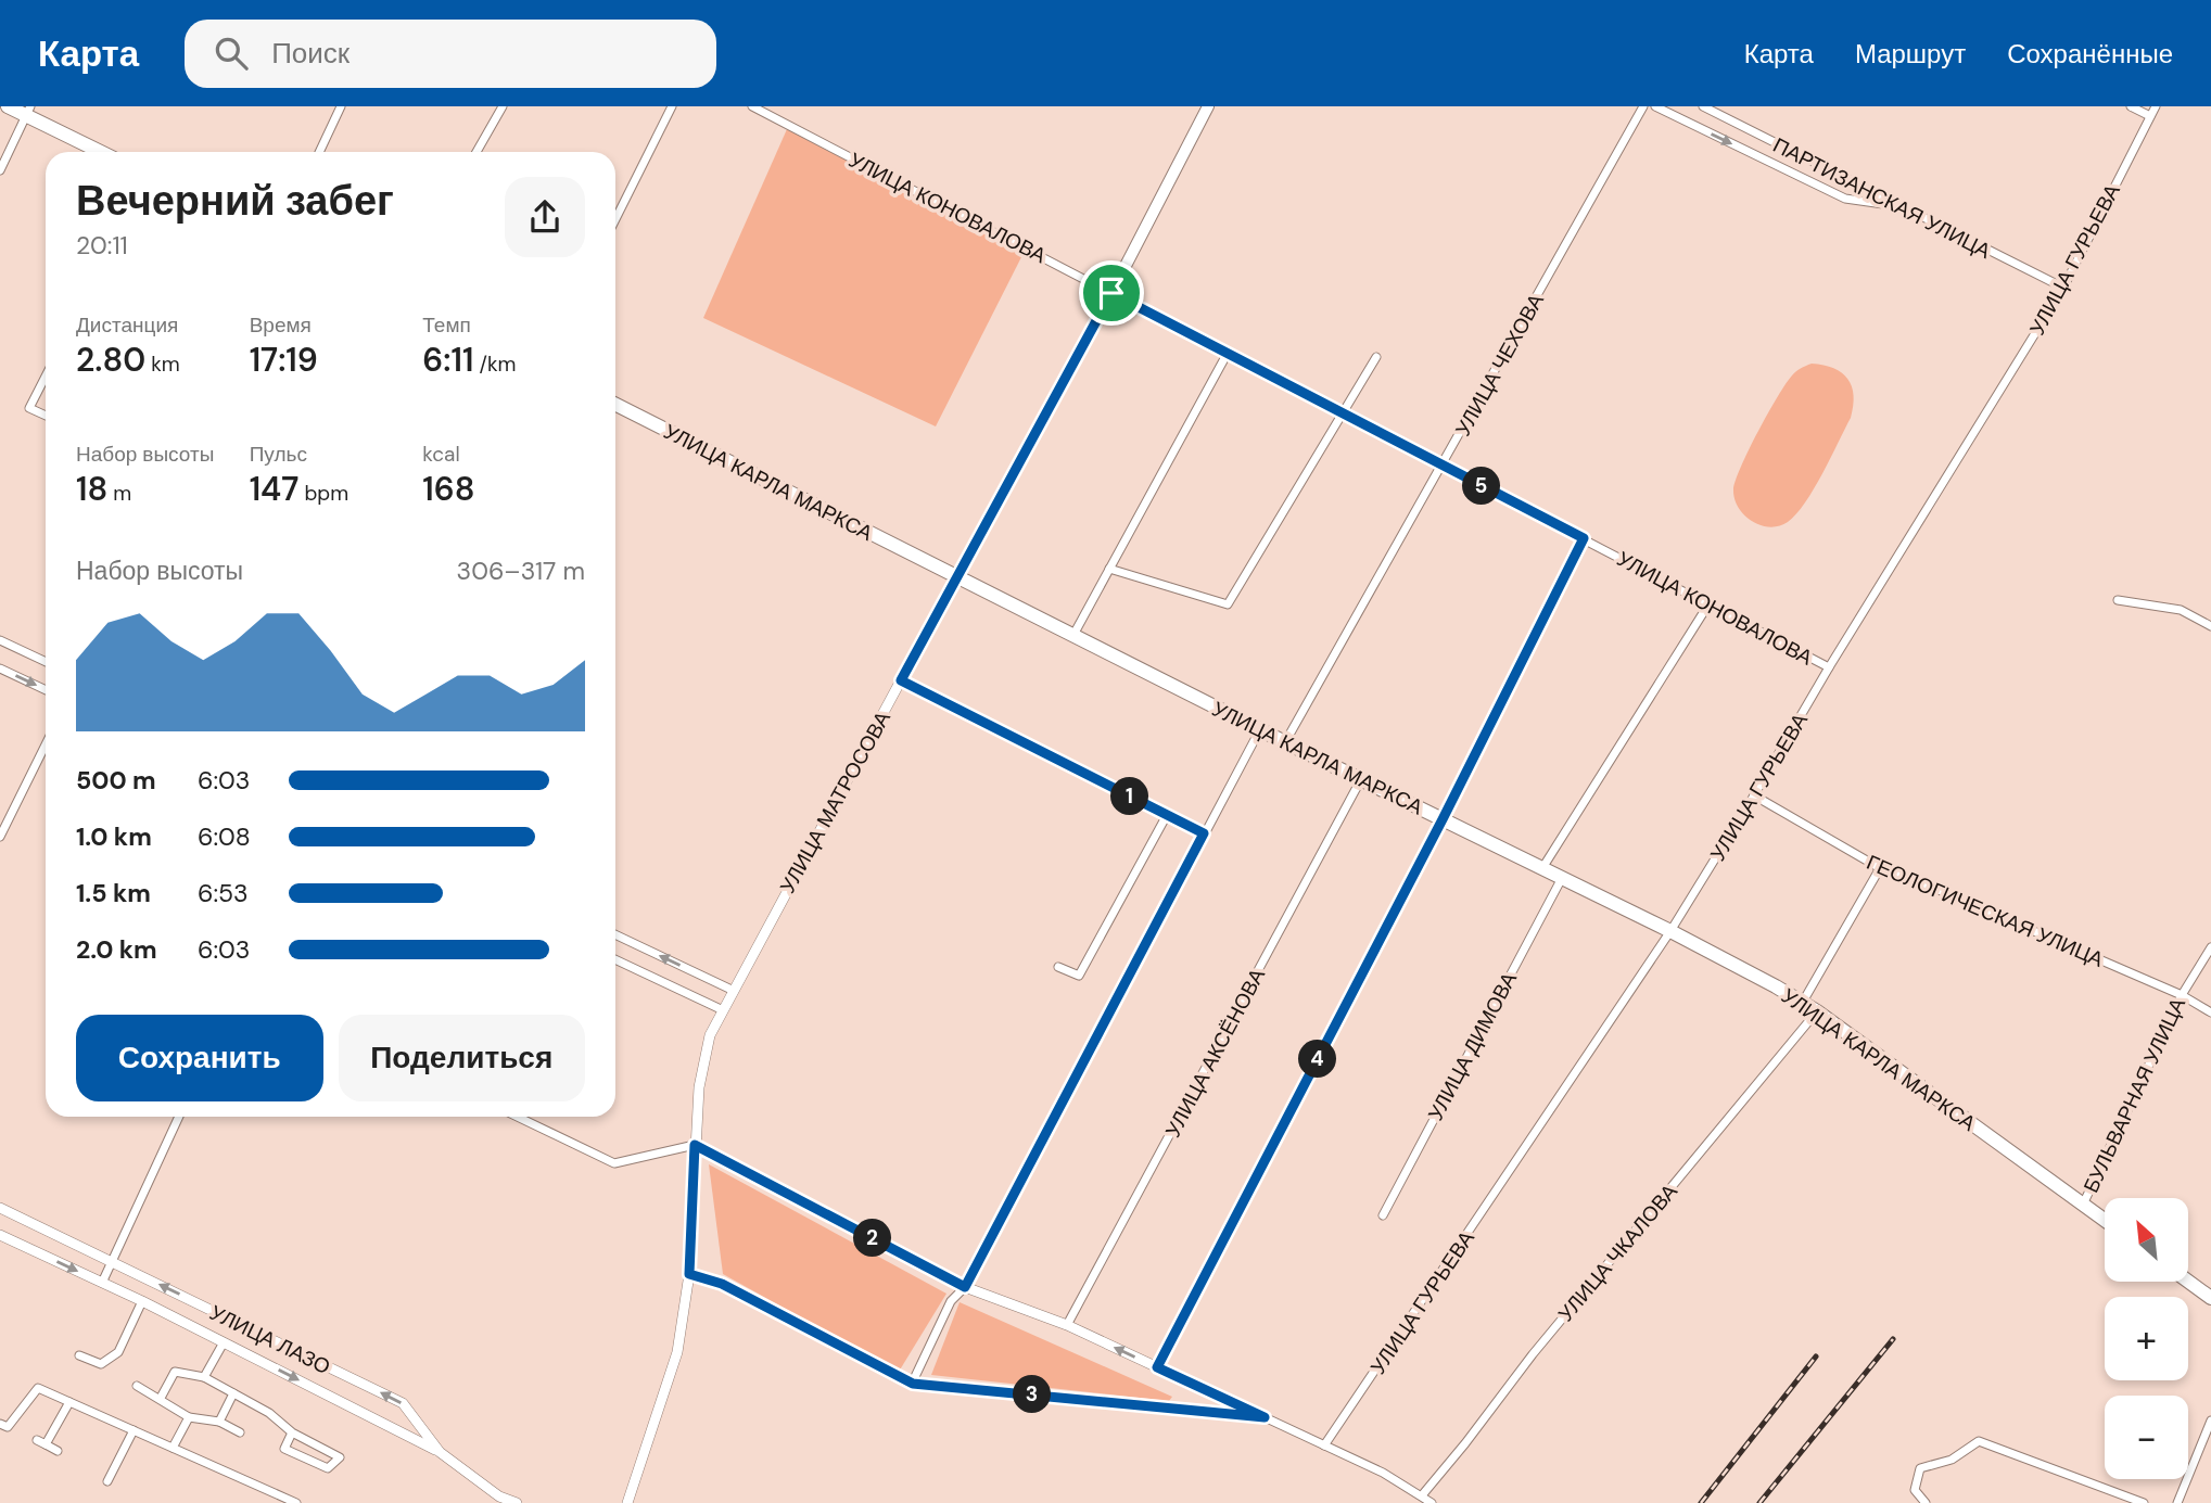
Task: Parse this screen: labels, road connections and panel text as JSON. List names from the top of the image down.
{
  "streets": {
    "highway": ["УЛИЦА КАРЛА МАРКСА"],
    "main road": ["УЛИЦА МАТРОСОВА"],
    "street": [
      "ПАРТИЗАНСКАЯ УЛИЦА",
      "УЛИЦА КОНОВАЛОВА",
      "УЛИЦА ГУРЬЕВА",
      "УЛИЦА ЧЕХОВА",
      "ГЕОЛОГИЧЕСКАЯ УЛИЦА",
      "УЛИЦА ДИМОВА",
      "УЛИЦА АКСЁНОВА",
      "БУЛЬВАРНАЯ УЛИЦА",
      "УЛИЦА ЧКАЛОВА",
      "УЛИЦА ЛАЗО"
    ]
  },
  "crossings": [
    ["ПАРТИЗАНСКАЯ УЛИЦА", "УЛИЦА ГУРЬЕВА"],
    ["УЛИЦА КОНОВАЛОВА", "УЛИЦА ГУРЬЕВА"],
    ["УЛИЦА КОНОВАЛОВА", "УЛИЦА ЧЕХОВА"],
    ["УЛИЦА КОНОВАЛОВА", "УЛИЦА МАТРОСОВА"],
    ["УЛИЦА ГУРЬЕВА", "УЛИЦА КАРЛА МАРКСА"],
    ["УЛИЦА ГУРЬЕВА", "ГЕОЛОГИЧЕСКАЯ УЛИЦА"],
    ["УЛИЦА ЧЕХОВА", "УЛИЦА КАРЛА МАРКСА"],
    ["УЛИЦА КАРЛА МАРКСА", "УЛИЦА МАТРОСОВА"],
    ["УЛИЦА КАРЛА МАРКСА", "УЛИЦА ДИМОВА"],
    ["УЛИЦА КАРЛА МАРКСА", "УЛИЦА АКСЁНОВА"],
    ["УЛИЦА КАРЛА МАРКСА", "БУЛЬВАРНАЯ УЛИЦА"],
    ["УЛИЦА КАРЛА МАРКСА", "УЛИЦА ЧКАЛОВА"],
    ["ГЕОЛОГИЧЕСКАЯ УЛИЦА", "БУЛЬВАРНАЯ УЛИЦА"]
  ],
  "north": "top left",
  "page": {
    "header": "Карта",
    "search": "Поиск",
    "nav": ["Карта", "Маршрут", "Сохранённые"],
    "heading": ["Вечерний забег", "20:11"],
    "stats": [
      ["Дистанция", "2.80 km"],
      ["Время", "17:19"],
      ["Темп", "6:11 /km"],
      ["Набор высоты", "18 m"],
      ["Пульс", "147 bpm"],
      ["kcal", "168"]
    ],
    "pins": [
      "5",
      "1",
      "4",
      "2",
      "3"
    ],
    "chart": ["Набор высоты", "306–317 m"],
    "list": [
      {
        "name": "500 m",
        "note": "6:03"
      },
      {
        "name": "1.0 km",
        "note": "6:08"
      },
      {
        "name": "1.5 km",
        "note": "6:53"
      },
      {
        "name": "2.0 km",
        "note": "6:03"
      }
    ],
    "buttons": ["Сохранить", "Поделиться"],
    "map_buttons": ["+", "−"]
  }
}
